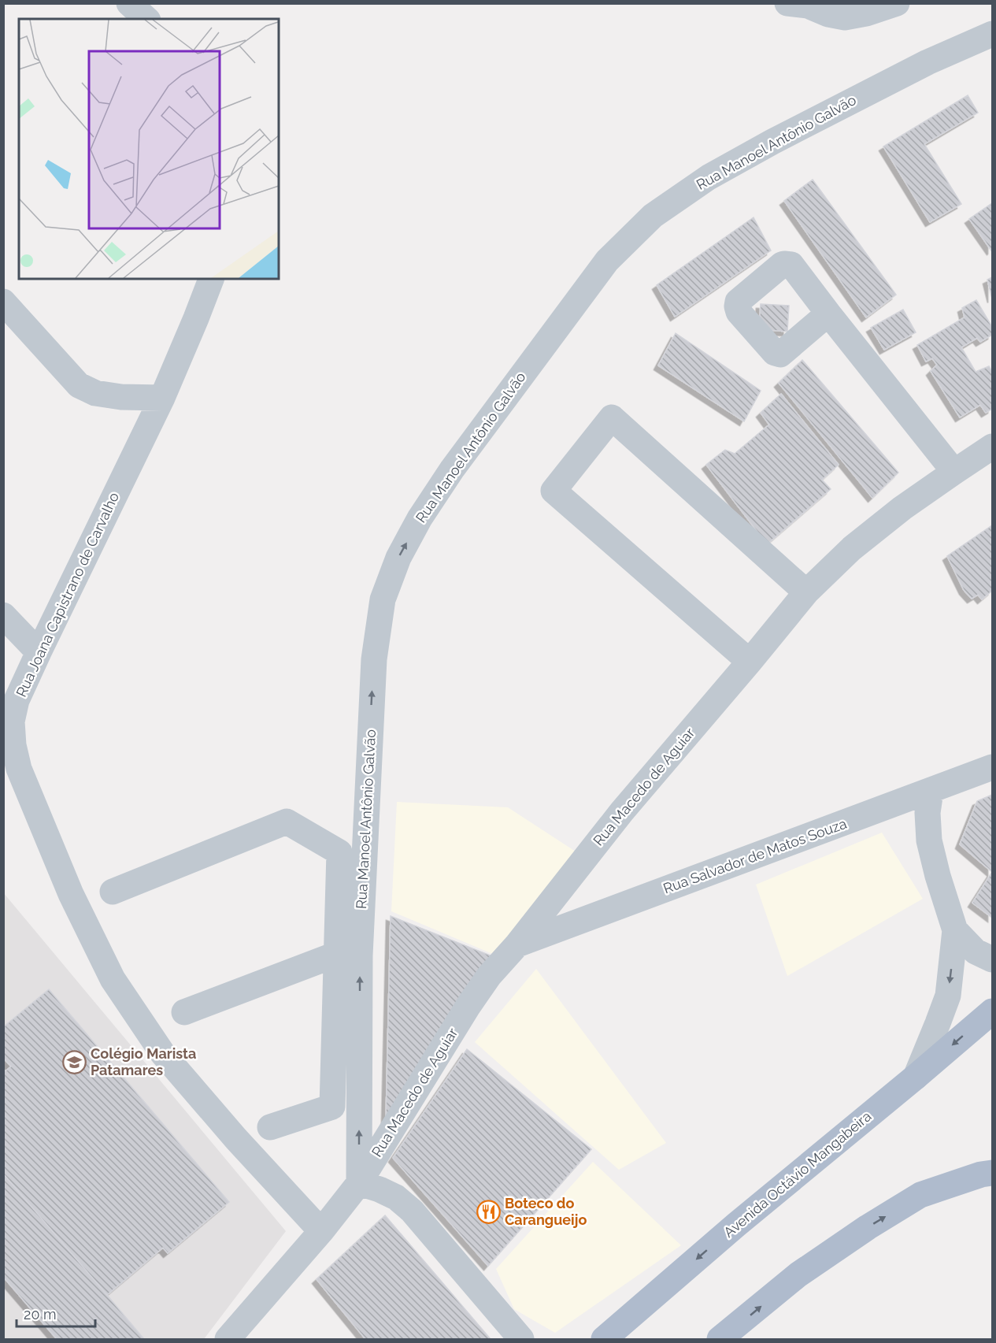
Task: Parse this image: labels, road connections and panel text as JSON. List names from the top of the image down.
{
  "streets": {
    "main road": ["Avenida Octávio Mangabeira"],
    "street": [
      "Rua Manoel Antônio Galvão",
      "Rua Joana Capistrano de Carvalho",
      "Rua Macedo de Aguiar",
      "Rua Salvador de Matos Souza"
    ]
  },
  "crossings": [
    ["Rua Manoel Antônio Galvão", "Rua Macedo de Aguiar"],
    ["Rua Macedo de Aguiar", "Rua Salvador de Matos Souza"]
  ],
  "one_way": ["Rua Manoel Antônio Galvão"],
  "places": {
    "school or university": ["Colégio Marista Patamares"],
    "restaurant": ["Boteco do Carangueijo"]
  },
  "scale_bar": "20 m"
}
